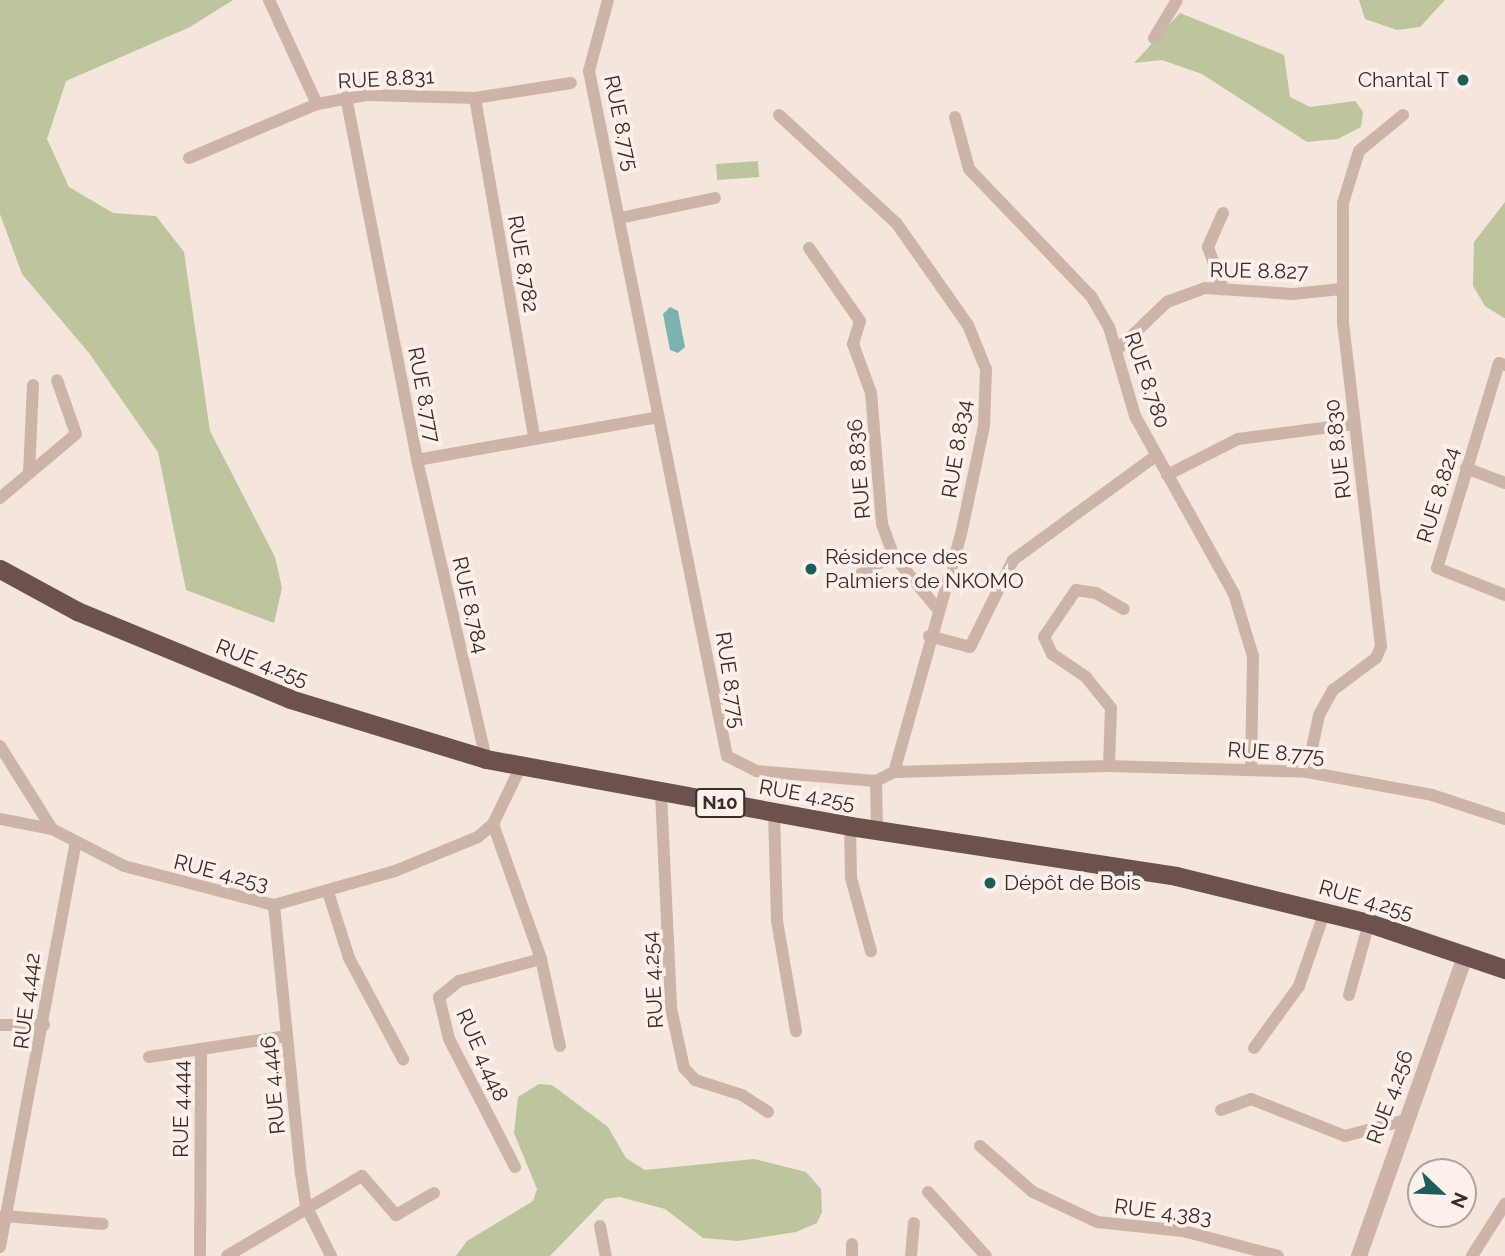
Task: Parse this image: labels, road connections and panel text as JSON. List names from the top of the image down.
{
  "streets": {
    "highway": ["RUE 4.255", "N10"],
    "street": [
      "RUE 8.831",
      "RUE 8.775",
      "RUE 8.782",
      "RUE 8.827",
      "RUE 8.780",
      "RUE 8.777",
      "RUE 8.834",
      "RUE 8.830",
      "RUE 8.836",
      "RUE 8.824",
      "RUE 8.784",
      "RUE 4.253",
      "RUE 4.254",
      "RUE 4.442",
      "RUE 4.448",
      "RUE 4.446",
      "RUE 4.256",
      "RUE 4.444",
      "RUE 4.383"
    ]
  },
  "crossings": [
    ["RUE 8.831", "RUE 8.782"],
    ["RUE 8.831", "RUE 8.777"],
    ["RUE 8.775", "RUE 8.780"],
    ["RUE 8.775", "RUE 8.777"],
    ["RUE 8.775", "RUE 8.834"],
    ["RUE 8.775", "RUE 8.830"],
    ["RUE 8.782", "RUE 8.777"],
    ["RUE 8.827", "RUE 8.780"],
    ["RUE 8.827", "RUE 8.830"],
    ["RUE 8.777", "RUE 8.784"],
    ["RUE 8.834", "RUE 8.836"],
    ["RUE 8.784", "RUE 4.255"],
    ["RUE 4.255", "RUE 4.254"],
    ["RUE 4.255", "RUE 4.256"],
    ["RUE 4.253", "RUE 4.442"],
    ["RUE 4.253", "RUE 4.446"],
    ["RUE 4.446", "RUE 4.444"]
  ],
  "places": ["Chantal T", "Résidence des Palmiers de NKOMO", "Dépôt de Bois"],
  "north": "bottom right"
}
